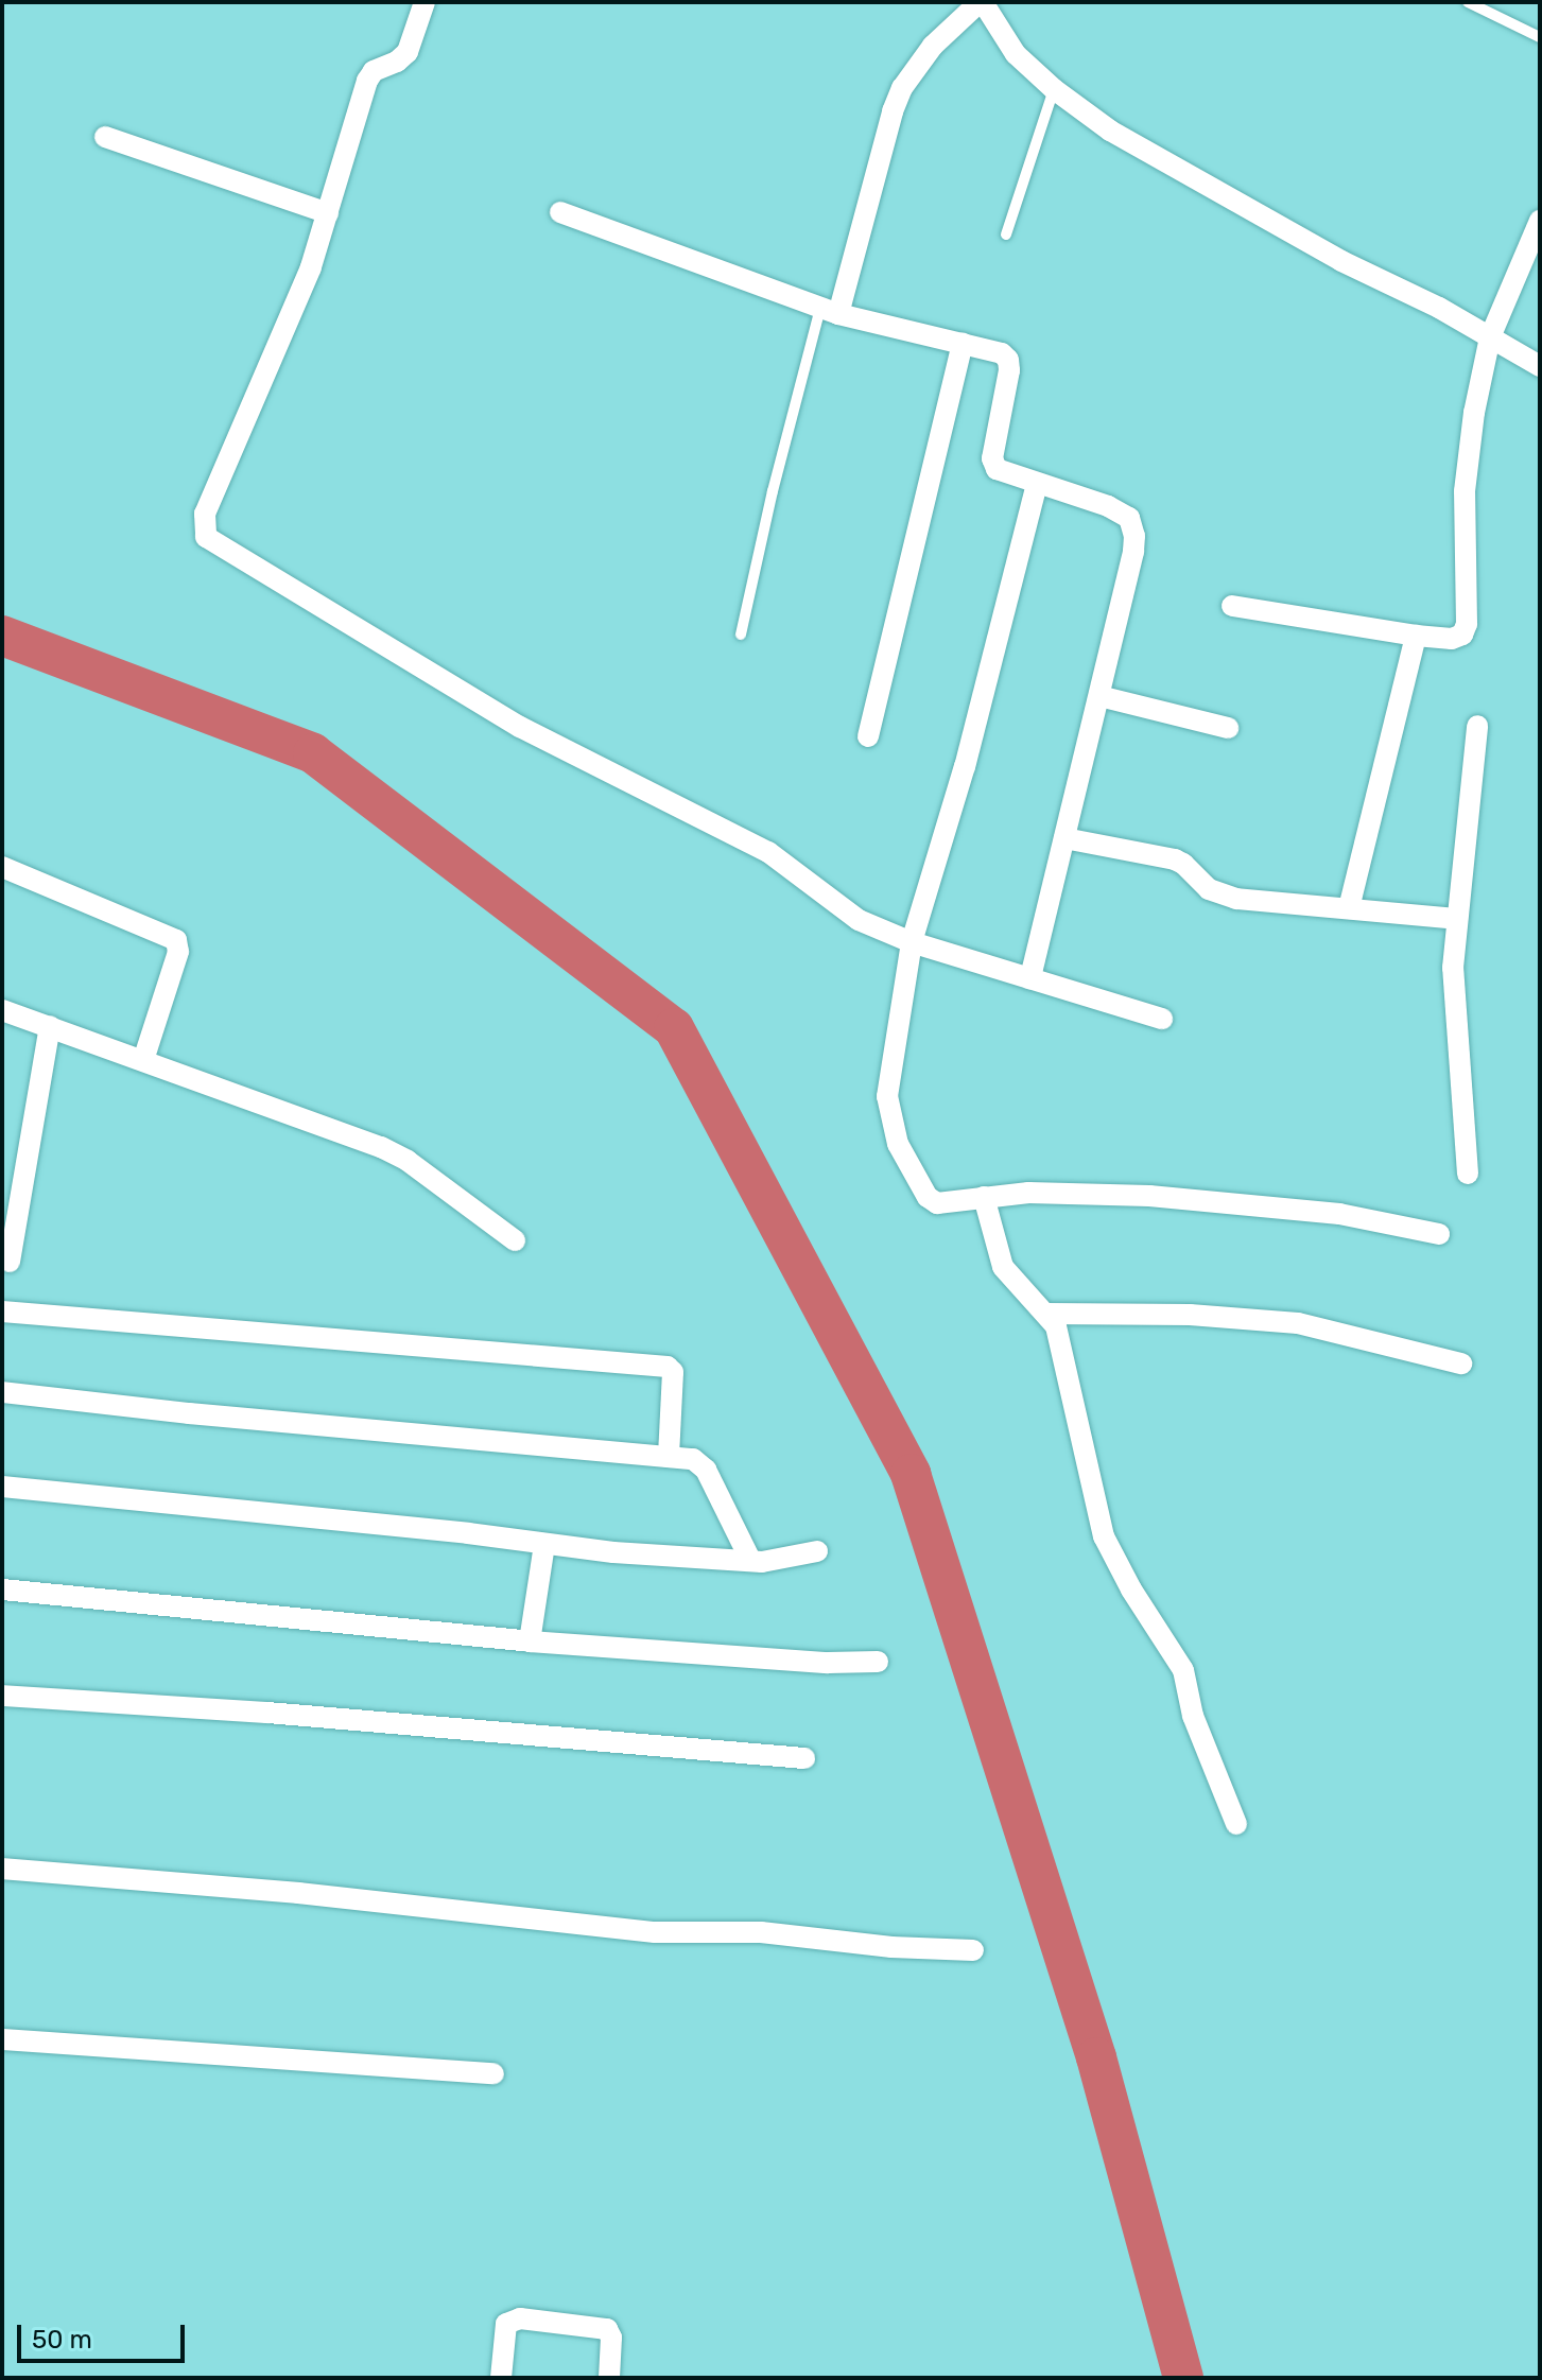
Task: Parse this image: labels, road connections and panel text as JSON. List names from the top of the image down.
{
  "scale_bar": "50 m"
}
